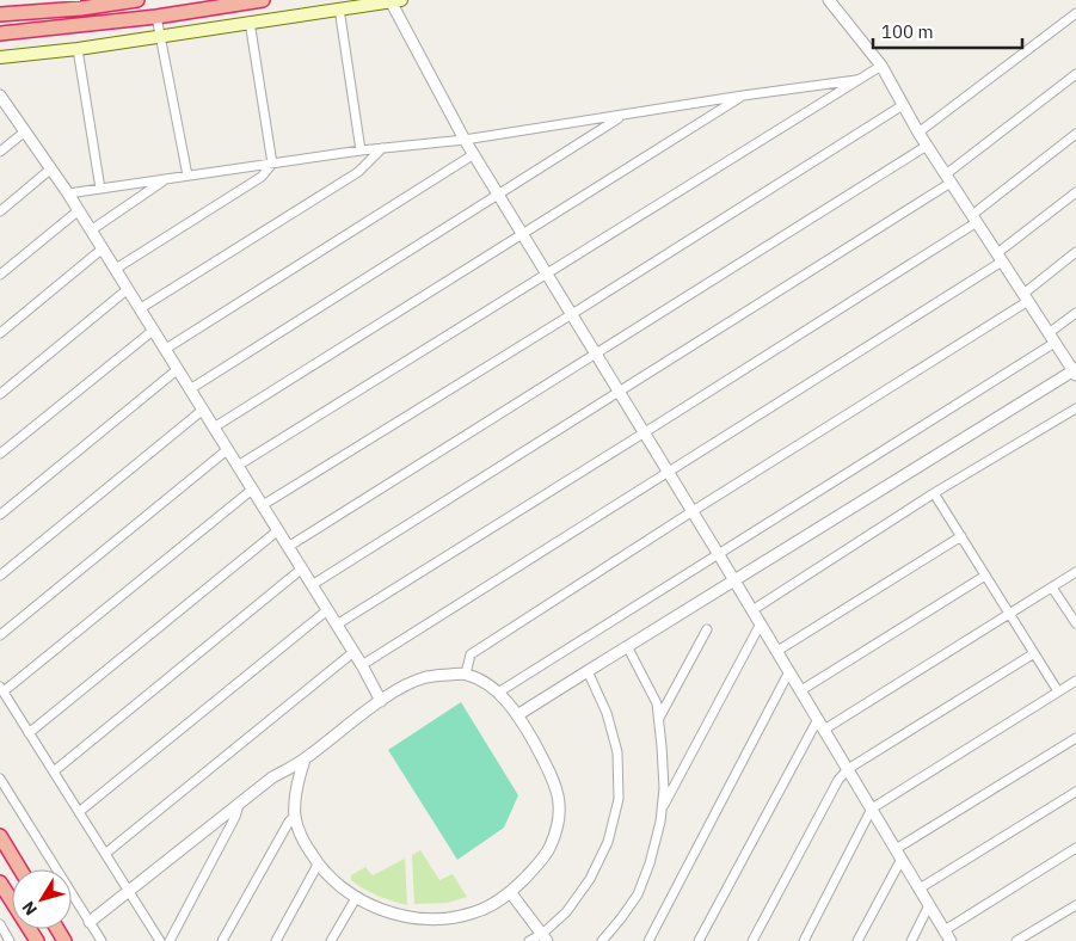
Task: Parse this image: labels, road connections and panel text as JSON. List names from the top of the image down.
{
  "scale_bar": "100 m",
  "north": "bottom left"
}
